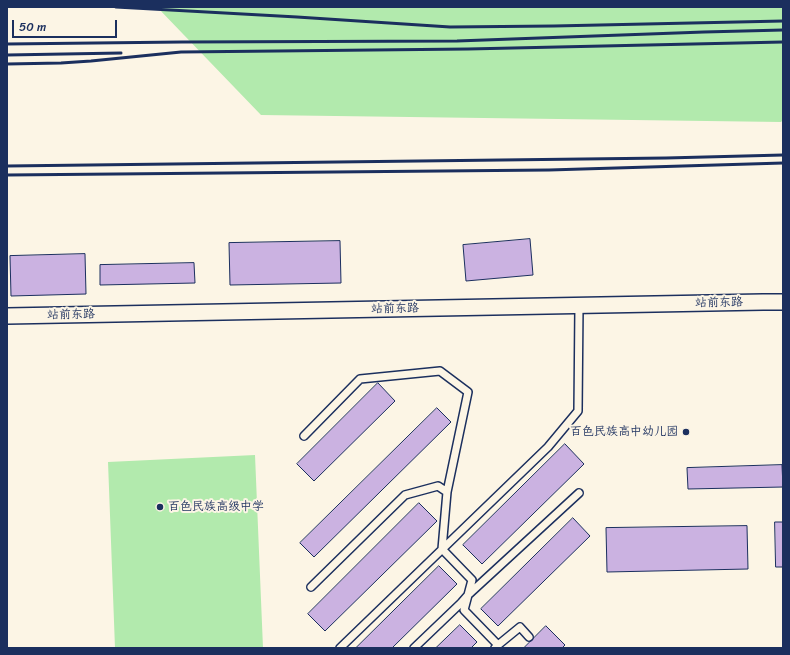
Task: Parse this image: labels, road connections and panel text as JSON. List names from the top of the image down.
{
  "streets": {
    "street": ["站前东路"]
  },
  "places": ["百色民族高中幼儿园", "百色民族高级中学"],
  "scale_bar": "50 m"
}
